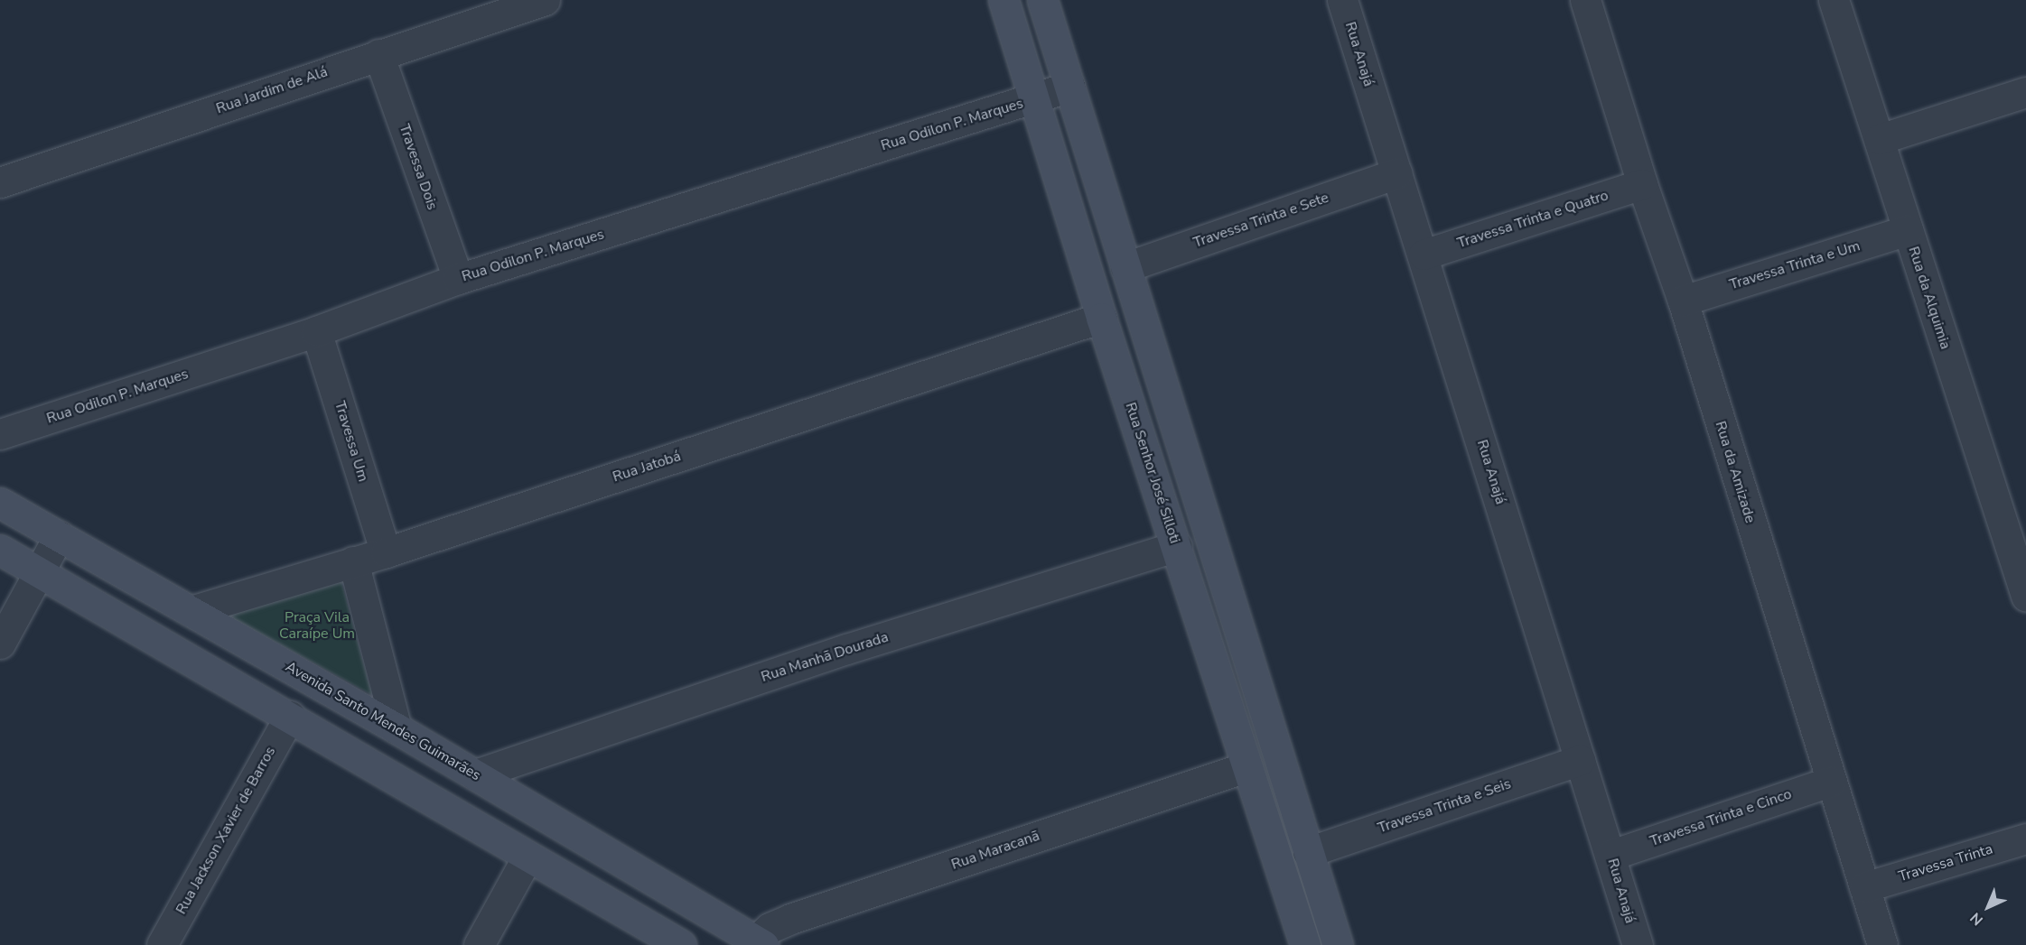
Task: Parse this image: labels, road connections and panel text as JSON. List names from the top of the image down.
{
  "streets": {
    "street": [
      "Rua Anajá",
      "Rua Jardim de Alá",
      "Rua Odilon P. Marques",
      "Travessa Dois",
      "Travessa Trinta e Quatro",
      "Travessa Trinta e Sete",
      "Travessa Trinta e Um",
      "Rua da Alquimia",
      "Travessa Um",
      "Rua Jatobá",
      "Rua da Amizade",
      "Rua Senhor José Silloti",
      "Rua Manhã Dourada",
      "Avenida Santo Mendes Guimarães",
      "Travessa Trinta e Seis",
      "Travessa Trinta e Cinco",
      "Rua Jackson Xavier de Barros",
      "Rua Maracanã",
      "Travessa Trinta"
    ]
  },
  "crossings": [
    ["Rua Anajá", "Travessa Trinta e Quatro"],
    ["Rua Anajá", "Travessa Trinta e Sete"],
    ["Rua Anajá", "Travessa Trinta e Seis"],
    ["Rua Anajá", "Travessa Trinta e Cinco"],
    ["Rua Jardim de Alá", "Travessa Dois"],
    ["Rua Odilon P. Marques", "Travessa Dois"],
    ["Rua Odilon P. Marques", "Travessa Um"],
    ["Rua Odilon P. Marques", "Rua Senhor José Silloti"],
    ["Travessa Trinta e Quatro", "Rua da Amizade"],
    ["Travessa Trinta e Um", "Rua da Alquimia"],
    ["Travessa Trinta e Um", "Rua da Amizade"],
    ["Travessa Um", "Rua Jatobá"],
    ["Rua Jatobá", "Rua Senhor José Silloti"],
    ["Rua Jatobá", "Avenida Santo Mendes Guimarães"],
    ["Rua da Amizade", "Travessa Trinta e Cinco"],
    ["Rua da Amizade", "Travessa Trinta"],
    ["Rua Senhor José Silloti", "Rua Manhã Dourada"],
    ["Rua Senhor José Silloti", "Rua Maracanã"],
    ["Rua Manhã Dourada", "Avenida Santo Mendes Guimarães"],
    ["Avenida Santo Mendes Guimarães", "Rua Maracanã"]
  ],
  "parks": ["Praça Vila Caraípe Um"],
  "north": "bottom left"
}
